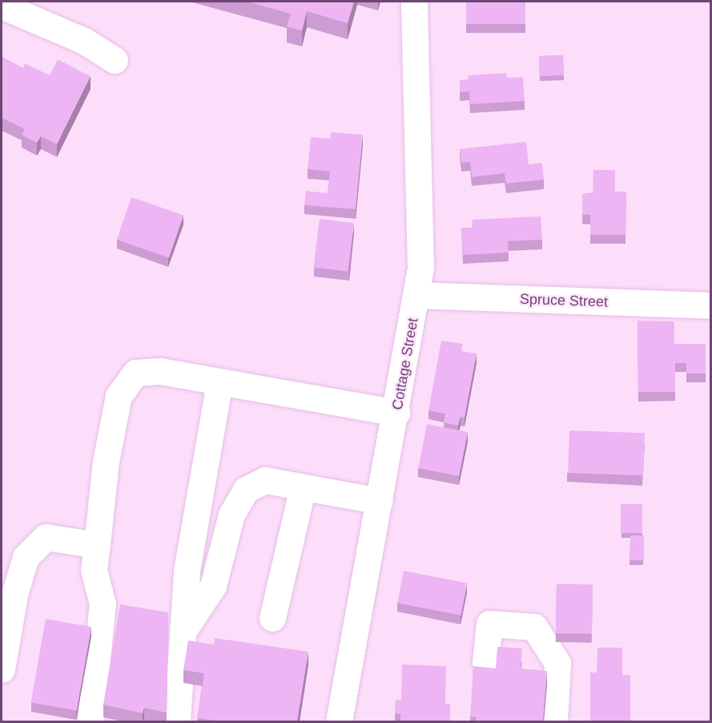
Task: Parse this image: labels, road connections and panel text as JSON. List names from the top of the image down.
{
  "streets": {
    "street": ["Spruce Street", "Cottage Street"]
  },
  "crossings": [
    ["Spruce Street", "Cottage Street"]
  ]
}
